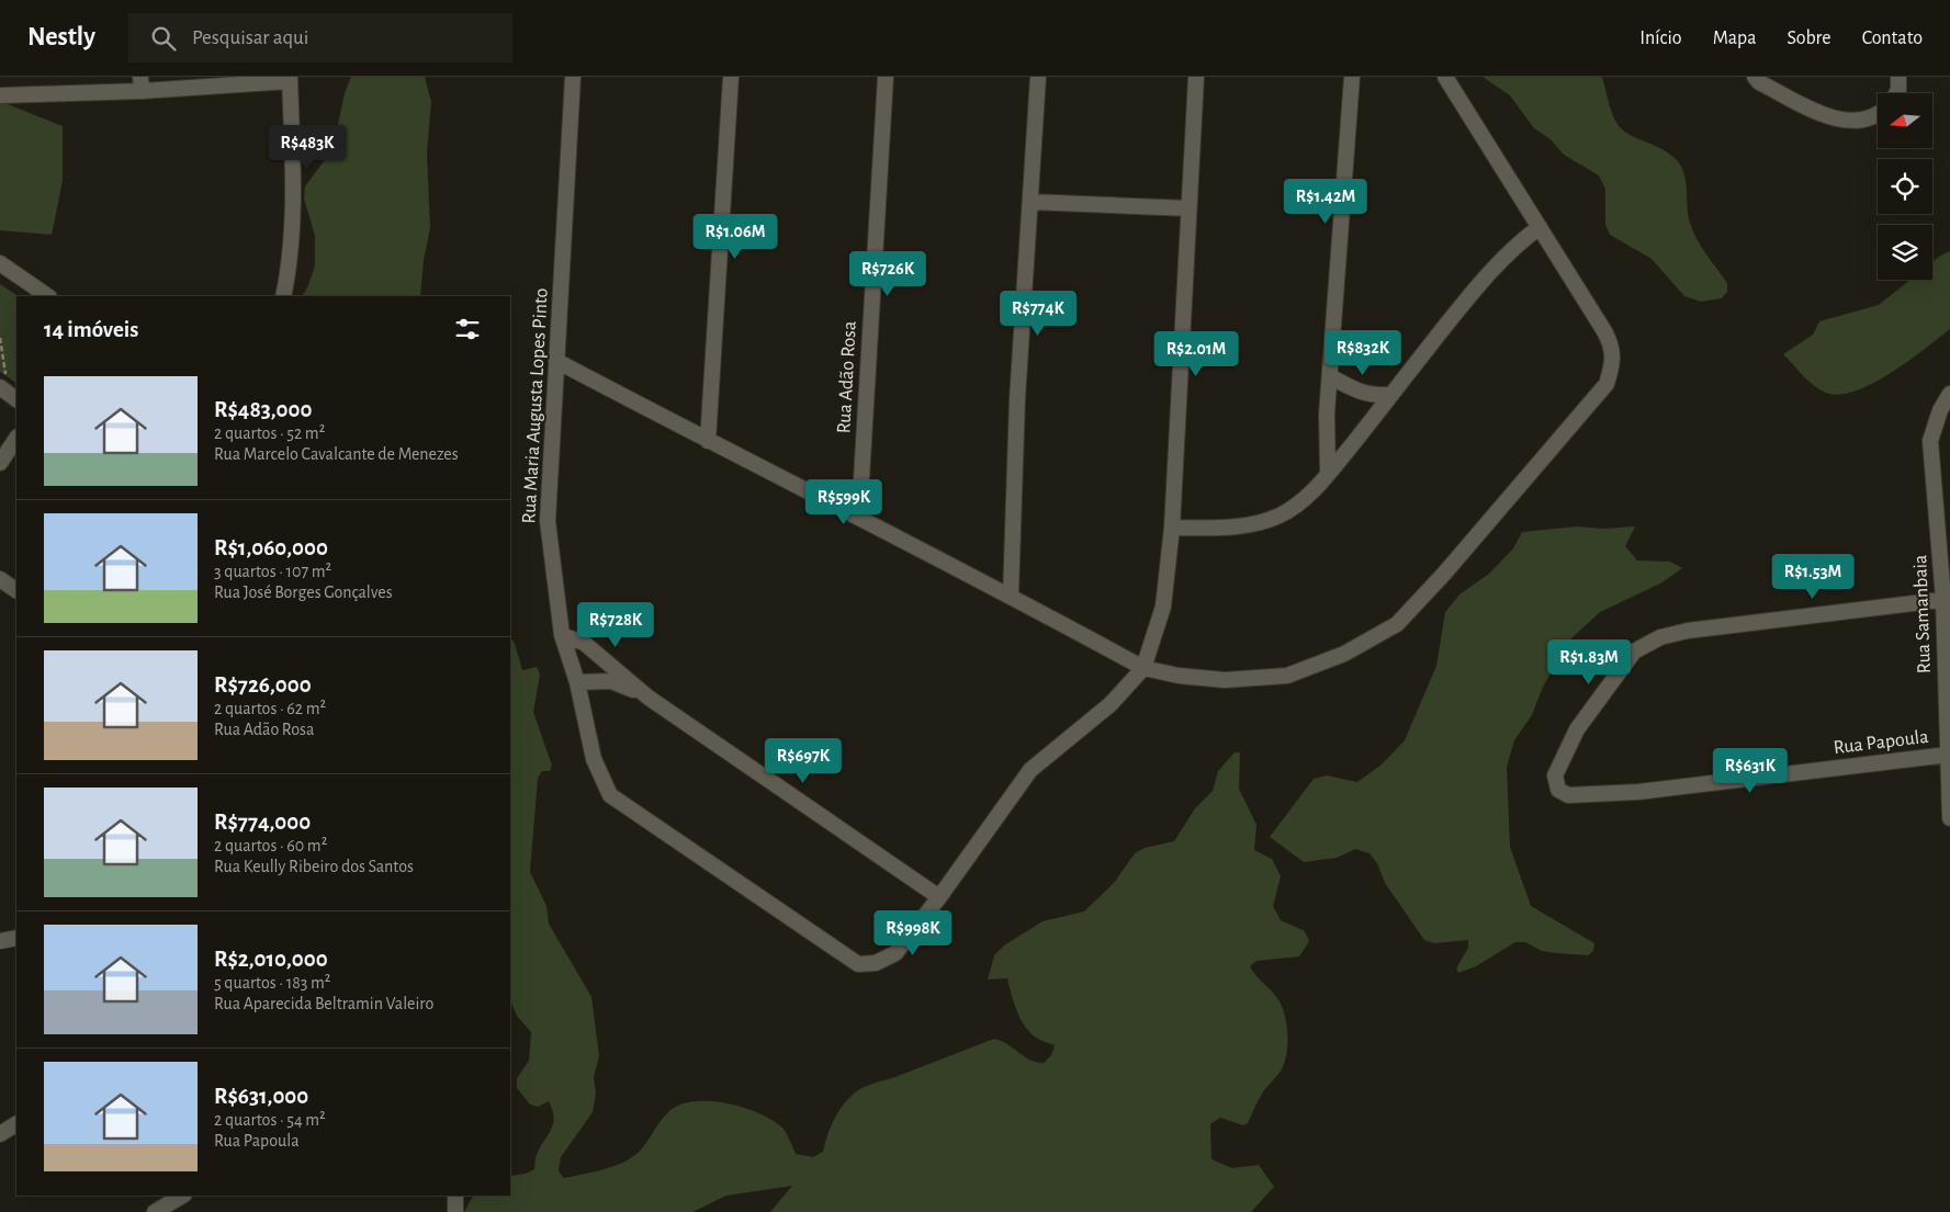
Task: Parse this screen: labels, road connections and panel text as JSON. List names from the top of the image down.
{
  "streets": {
    "street": [
      "Rua Adão Rosa",
      "Rua Maria Augusta Lopes Pinto",
      "Rua Samanbaia",
      "Rua Papoula"
    ]
  },
  "crossings": [
    ["Rua Samanbaia", "Rua Papoula"]
  ],
  "north": "left",
  "page": {
    "header": "Nestly",
    "search": "Pesquisar aqui",
    "nav": [
      "Início",
      "Mapa",
      "Sobre",
      "Contato"
    ],
    "price": [
      "R$483K",
      "R$1.42M",
      "R$1.06M",
      "R$726K",
      "R$774K",
      "R$832K",
      "R$2.01M",
      "R$599K",
      "R$1.53M",
      "R$728K",
      "R$1.83M",
      "R$697K",
      "R$631K",
      "R$998K"
    ],
    "heading": "14 imóveis",
    "list": [
      {
        "name": "R$483,000",
        "note": "2 quartos · 52 m² · Rua Marcelo Cavalcante de Menezes"
      },
      {
        "name": "R$1,060,000",
        "note": "3 quartos · 107 m² · Rua José Borges Gonçalves"
      },
      {
        "name": "R$726,000",
        "note": "2 quartos · 62 m² · Rua Adão Rosa"
      },
      {
        "name": "R$774,000",
        "note": "2 quartos · 60 m² · Rua Keully Ribeiro dos Santos"
      },
      {
        "name": "R$2,010,000",
        "note": "5 quartos · 183 m² · Rua Aparecida Beltramin Valeiro"
      },
      {
        "name": "R$631,000",
        "note": "2 quartos · 54 m² · Rua Papoula"
      }
    ]
  }
}
